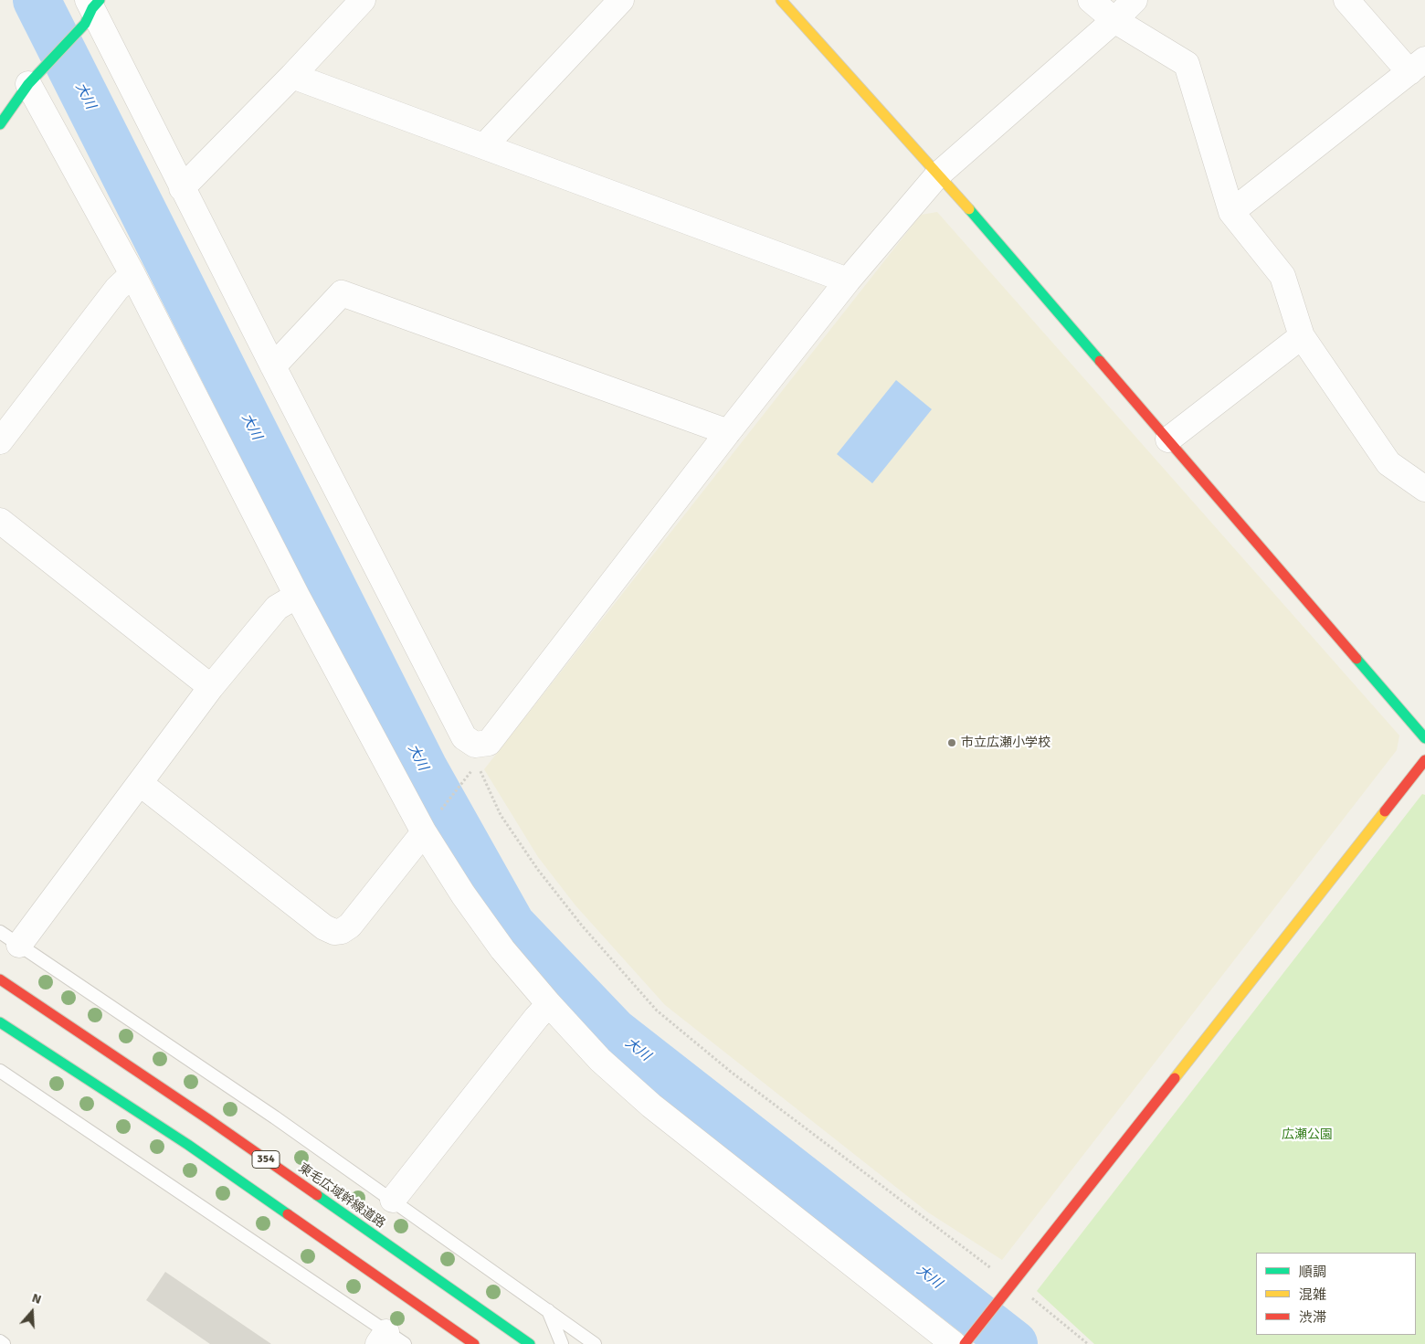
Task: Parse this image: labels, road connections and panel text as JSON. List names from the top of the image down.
{
  "streets": {
    "main road": ["354", "東毛広域幹線道路"]
  },
  "water": ["大川"],
  "parks": ["広瀬公園"],
  "places": ["市立広瀬小学校"],
  "legend": ["順調", "混雑", "渋滞"],
  "north": "top"
}
